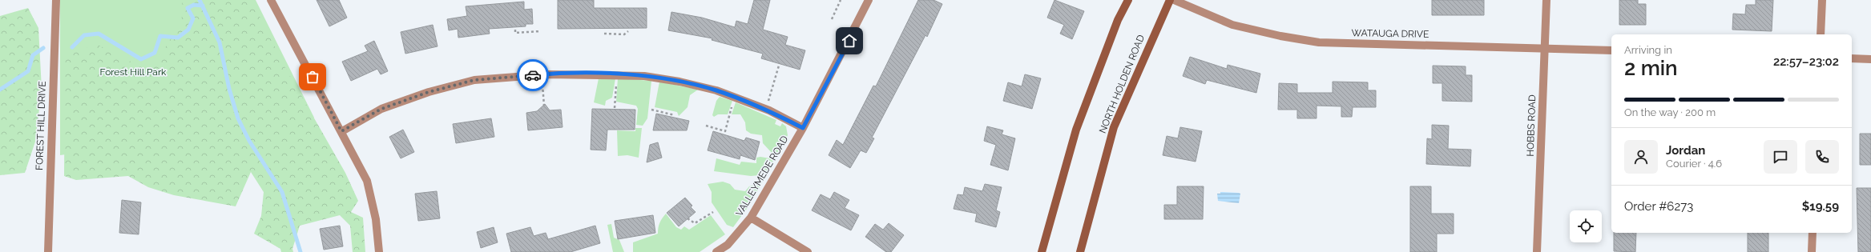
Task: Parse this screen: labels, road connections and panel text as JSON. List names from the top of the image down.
{
  "streets": {
    "main road": ["NORTH HOLDEN ROAD"],
    "street": [
      "WATAUGA DRIVE",
      "FOREST HILL DRIVE",
      "HOBBS ROAD",
      "VALLEYMEDE ROAD"
    ]
  },
  "crossings": [
    ["WATAUGA DRIVE", "HOBBS ROAD"]
  ],
  "parks": ["Forest Hill Park"],
  "page": {
    "heading": ["2 min", "Arriving in", "22:57–23:02"],
    "panel": [
      "Jordan",
      "Courier · 4.6",
      "Order #6273",
      "$19.59"
    ],
    "bar": "On the way · 200 m"
  }
}
